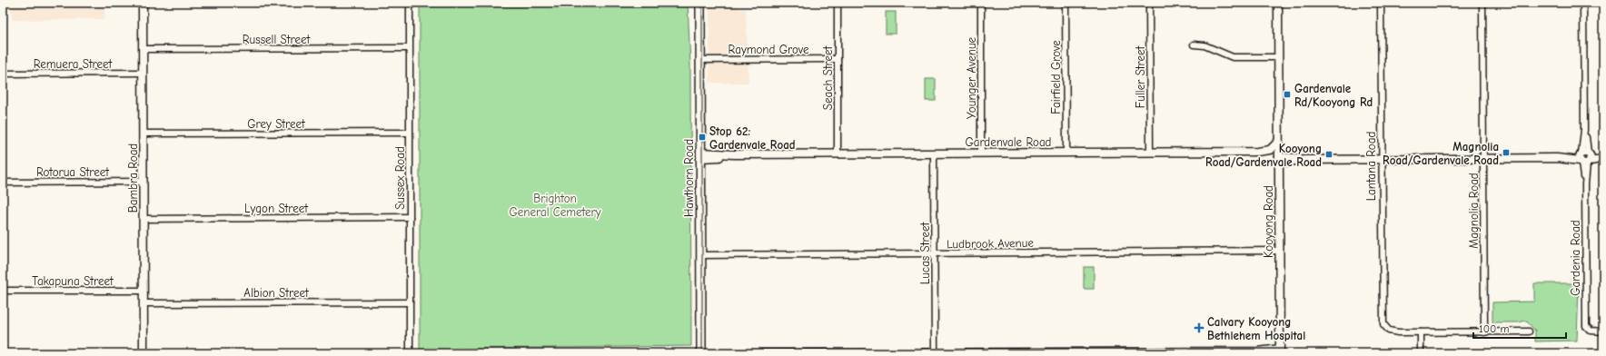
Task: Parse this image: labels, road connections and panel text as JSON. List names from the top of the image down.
{
  "streets": {
    "main road": ["Hawthorn Road"],
    "street": [
      "Russell Street",
      "Raymond Grove",
      "Remuera Street",
      "Fairfield Grove",
      "Fuller Street",
      "Seach Street",
      "Younger Avenue",
      "Grey Street",
      "Gardenvale Road",
      "Lantana Road",
      "Rotorua Street",
      "Bambra Road",
      "Sussex Road",
      "Lygon Street",
      "Magnolia Road",
      "Kooyong Road",
      "Ludbrook Avenue",
      "Lucas Street",
      "Gardenia Road",
      "Takapuna Street",
      "Albion Street"
    ]
  },
  "crossings": [
    ["Russell Street", "Bambra Road"],
    ["Russell Street", "Sussex Road"],
    ["Raymond Grove", "Seach Street"],
    ["Raymond Grove", "Hawthorn Road"],
    ["Remuera Street", "Bambra Road"],
    ["Fairfield Grove", "Gardenvale Road"],
    ["Fuller Street", "Gardenvale Road"],
    ["Seach Street", "Gardenvale Road"],
    ["Younger Avenue", "Gardenvale Road"],
    ["Grey Street", "Bambra Road"],
    ["Grey Street", "Sussex Road"],
    ["Gardenvale Road", "Hawthorn Road"],
    ["Gardenvale Road", "Kooyong Road"],
    ["Gardenvale Road", "Lucas Street"],
    ["Rotorua Street", "Bambra Road"],
    ["Bambra Road", "Lygon Street"],
    ["Bambra Road", "Takapuna Street"],
    ["Bambra Road", "Albion Street"],
    ["Sussex Road", "Lygon Street"],
    ["Sussex Road", "Albion Street"],
    ["Hawthorn Road", "Ludbrook Avenue"],
    ["Kooyong Road", "Ludbrook Avenue"],
    ["Ludbrook Avenue", "Lucas Street"]
  ],
  "parks": ["Brighton General Cemetery"],
  "places": {
    "transit": [
      "Gardenvale Rd/Kooyong Rd",
      "Stop 62: Gardenvale Road",
      "Magnolia Road/Gardenvale Road",
      "Kooyong Road/Gardenvale Road"
    ],
    "health": ["Calvary Kooyong Bethlehem Hospital"]
  },
  "scale_bar": "100 m"
}
